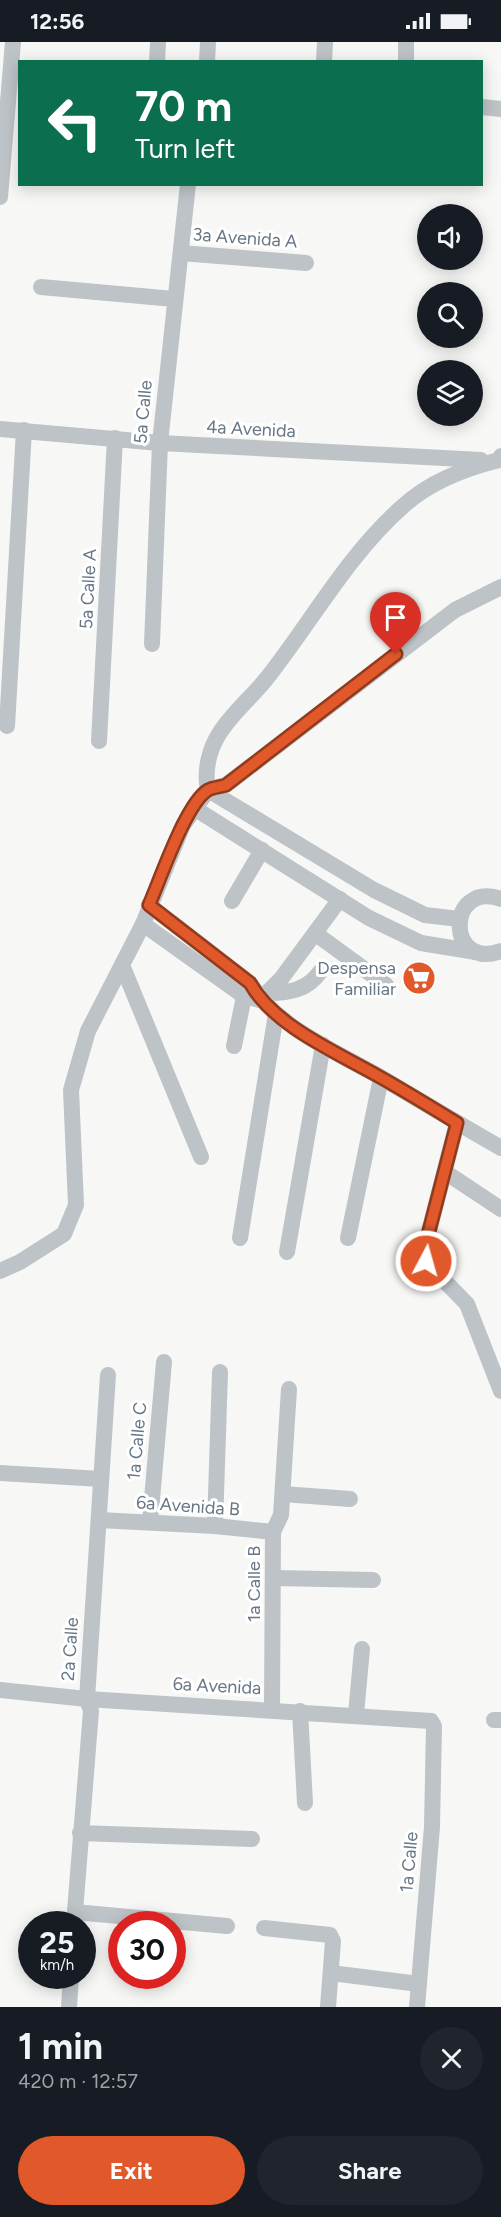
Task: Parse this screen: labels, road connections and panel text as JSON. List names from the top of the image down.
{
  "streets": {
    "street": [
      "3a Avenida A",
      "5a Calle",
      "4a Avenida",
      "5a Calle A",
      "1a Calle C",
      "6a Avenida B",
      "1a Calle B",
      "2a Calle",
      "6a Avenida",
      "1a Calle"
    ]
  },
  "crossings": [
    ["3a Avenida A", "5a Calle"],
    ["5a Calle", "4a Avenida"],
    ["4a Avenida", "5a Calle A"],
    ["1a Calle C", "6a Avenida B"],
    ["6a Avenida B", "1a Calle B"],
    ["6a Avenida B", "2a Calle"],
    ["1a Calle B", "6a Avenida"],
    ["2a Calle", "6a Avenida"],
    ["6a Avenida", "1a Calle"]
  ],
  "places": {
    "supermarket": ["Despensa Familiar"]
  },
  "page": {
    "status": "12:56",
    "turn": ["70 m", "Turn left"],
    "speed": "25 km/h",
    "limit": "30",
    "heading": ["1 min", "420 m · 12:57"],
    "buttons": ["Exit", "Share"]
  }
}
